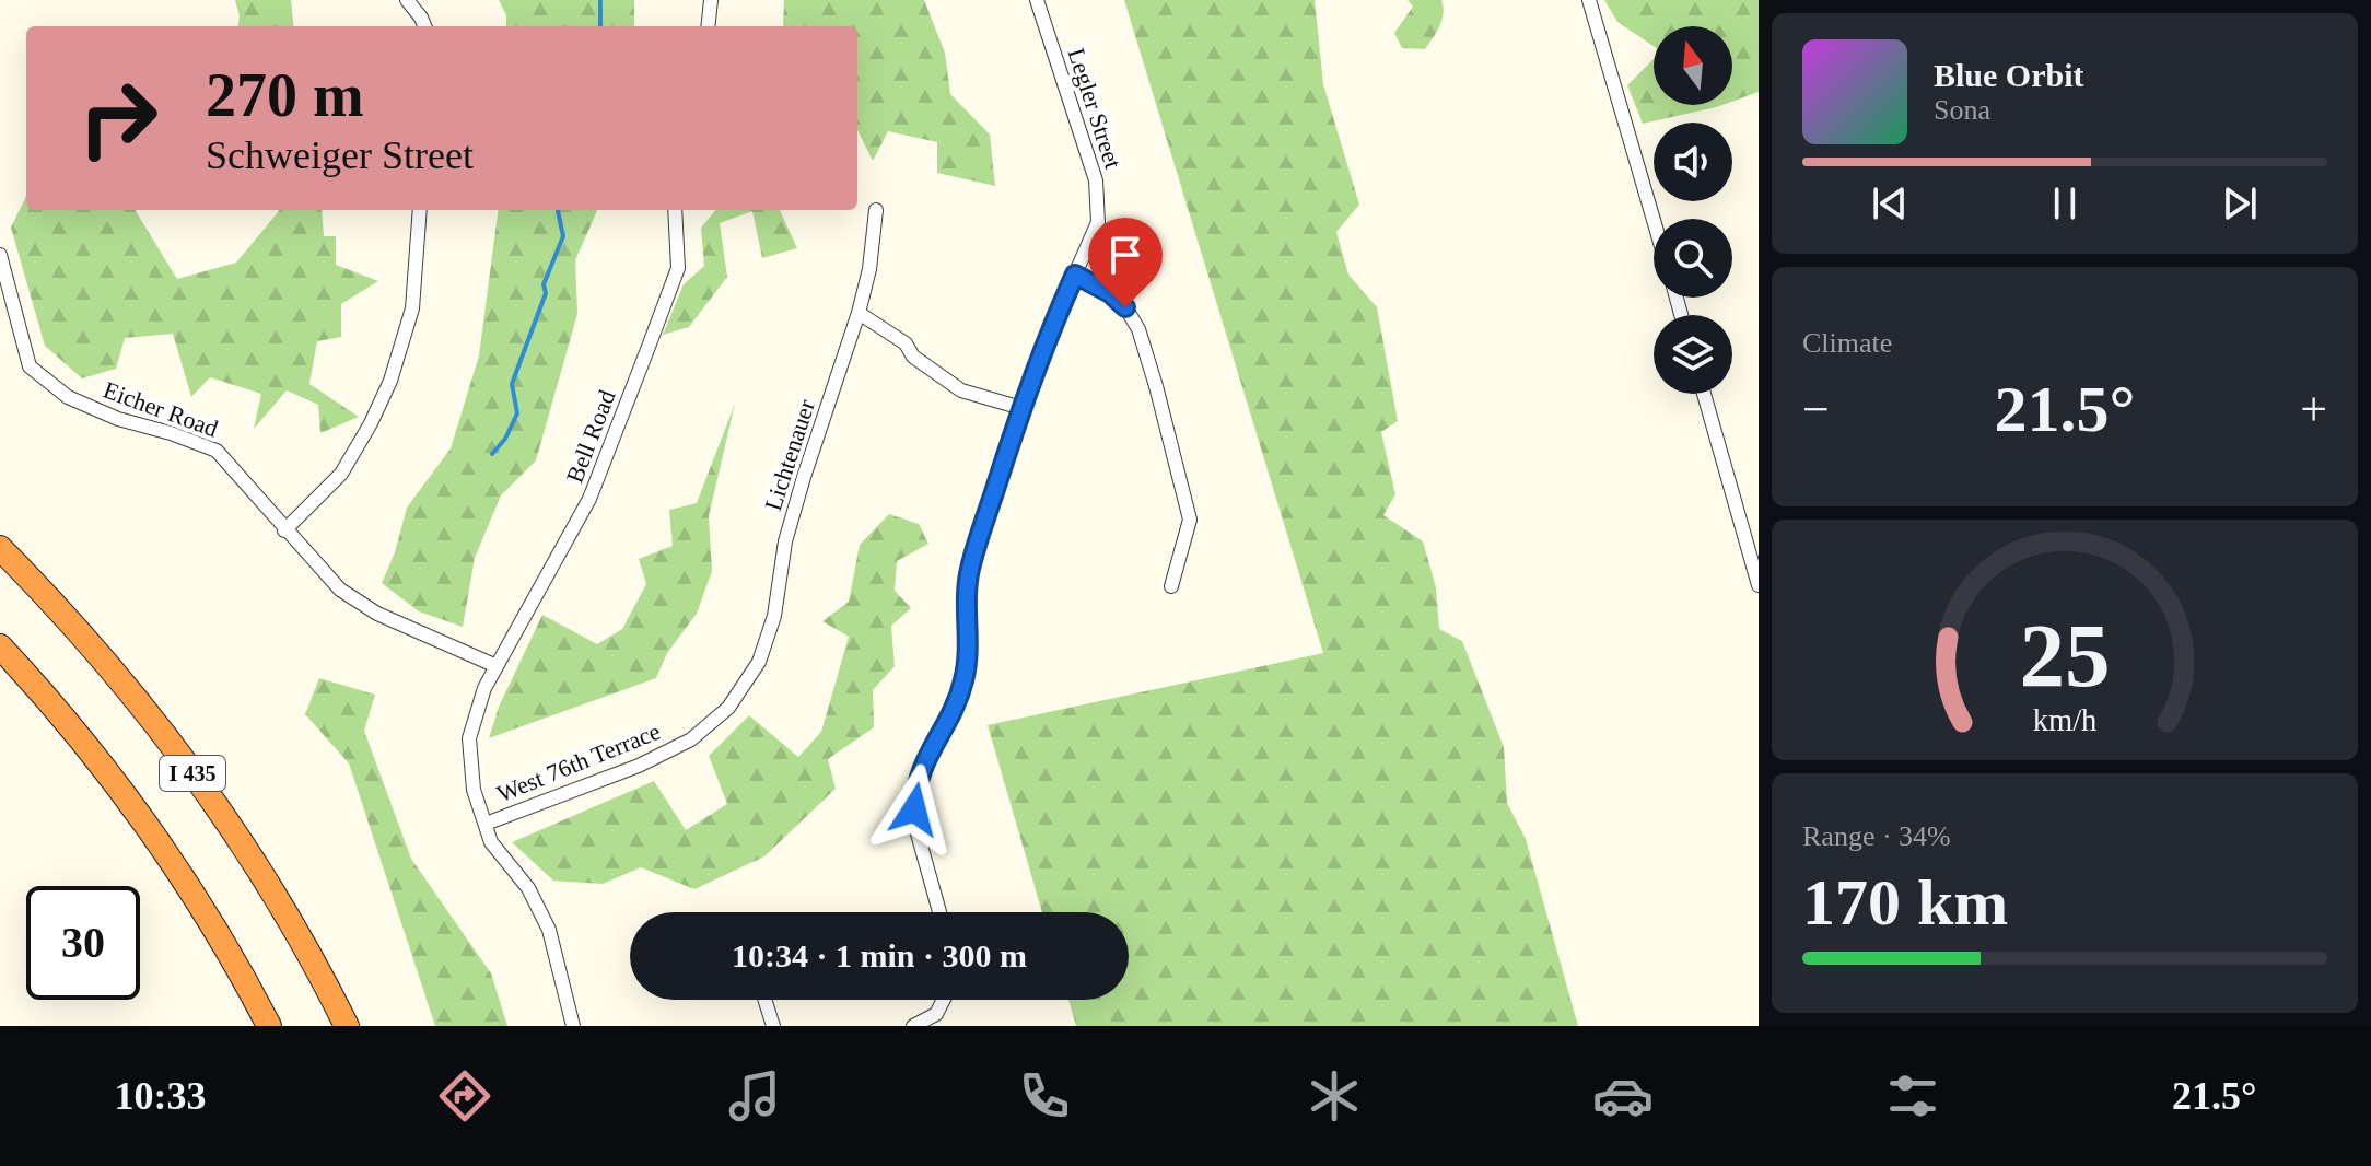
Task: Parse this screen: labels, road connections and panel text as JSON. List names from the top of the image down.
{
  "streets": {
    "highway": ["I 435"],
    "street": [
      "Legler Street",
      "Eicher Road",
      "Bell Road",
      "Lichtenauer",
      "West 76th Terrace"
    ]
  },
  "crossings": [
    ["Eicher Road", "Bell Road"],
    ["Bell Road", "West 76th Terrace"],
    ["Lichtenauer", "West 76th Terrace"]
  ],
  "north": "top",
  "page": {
    "turn": ["270 m", "Schweiger Street"],
    "song": ["Blue Orbit", "Sona"],
    "tile": [
      "Climate",
      ["Range · 34%", "170 km"]
    ],
    "heat": ["−", "21.5°", "+"],
    "limit": "30",
    "trip": "10:34 · 1 min · 300 m",
    "tabs": ["10:33", "21.5°"],
    "gauge": ["25", "km/h"]
  }
}
